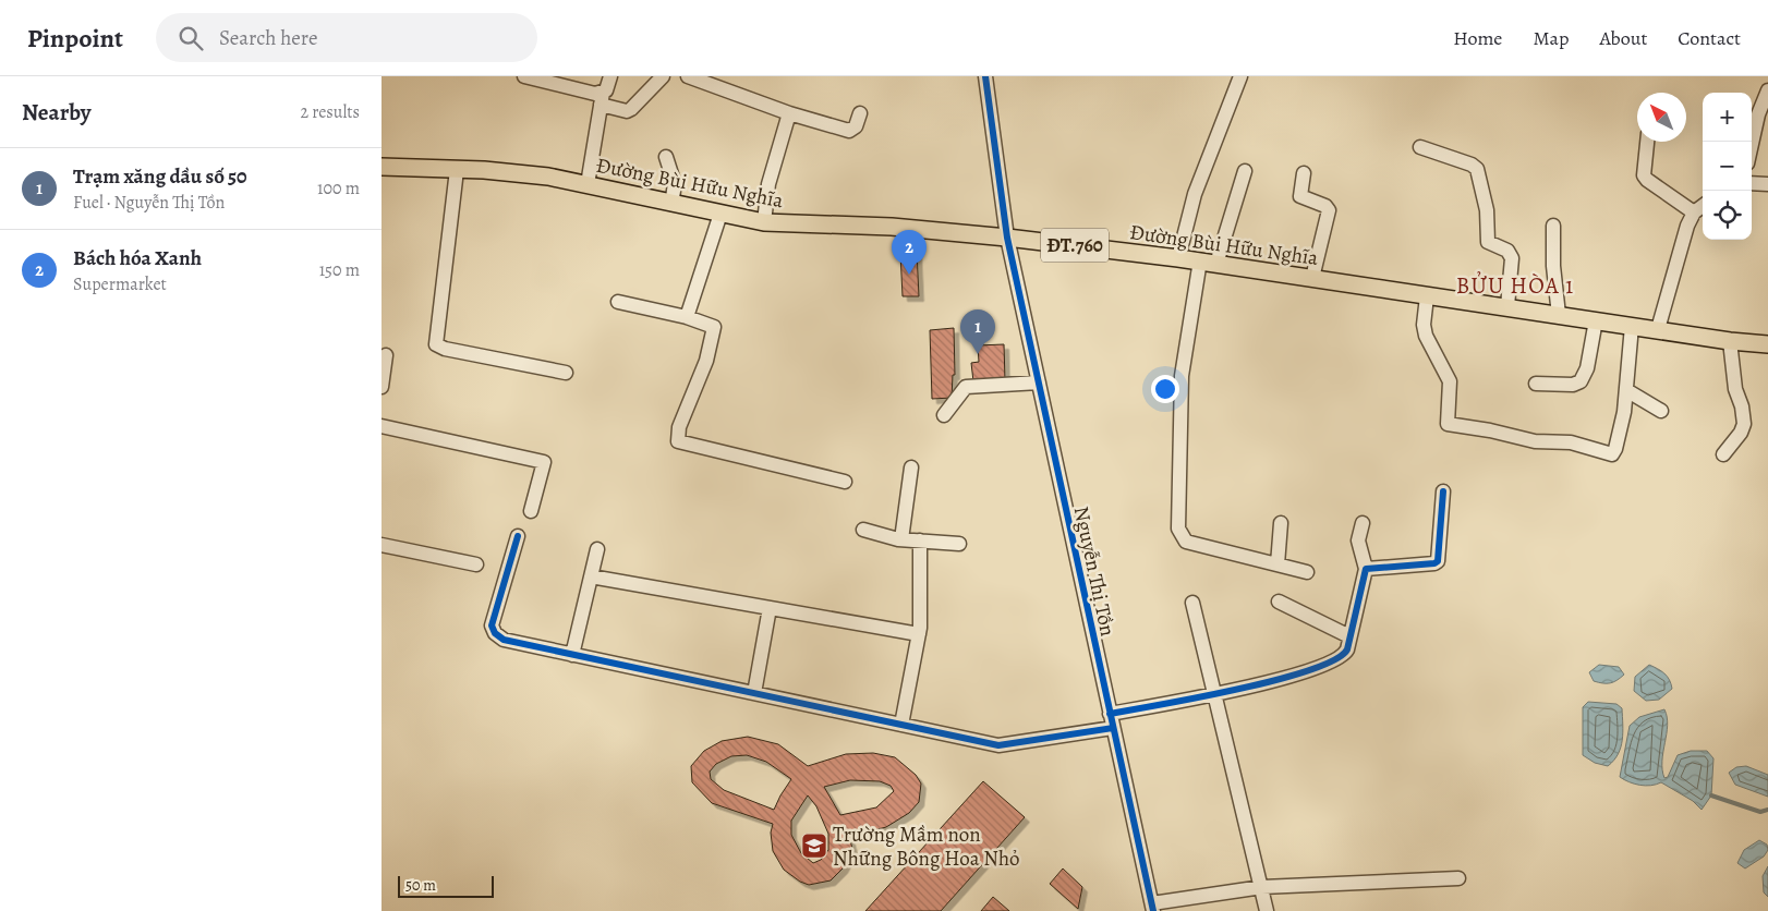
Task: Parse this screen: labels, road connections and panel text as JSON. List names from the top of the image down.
{
  "streets": {
    "main road": ["Đường Bùi Hữu Nghĩa", "ĐT.760"],
    "street": ["Nguyễn Thị Tồn"]
  },
  "crossings": [
    ["Đường Bùi Hữu Nghĩa", "Nguyễn Thị Tồn"]
  ],
  "districts": ["BỬU HÒA 1"],
  "places": {
    "school or university": ["Trường Mầm non Những Bông Hoa Nhỏ"]
  },
  "scale_bar": "50 m",
  "north": "top left",
  "page": {
    "header": "Pinpoint",
    "search": "Search here",
    "nav": [
      "Home",
      "Map",
      "About",
      "Contact"
    ],
    "heading": ["Nearby", "2 results"],
    "map_buttons": ["+", "−"],
    "list": [
      {
        "mark": "1",
        "name": "Trạm xăng dầu số 50",
        "note": "Fuel · Nguyễn Thị Tồn",
        "value": "100 m"
      },
      {
        "mark": "2",
        "name": "Bách hóa Xanh",
        "note": "Supermarket",
        "value": "150 m"
      }
    ],
    "pins": ["2", "1"],
    "scale": "50 m"
  }
}
